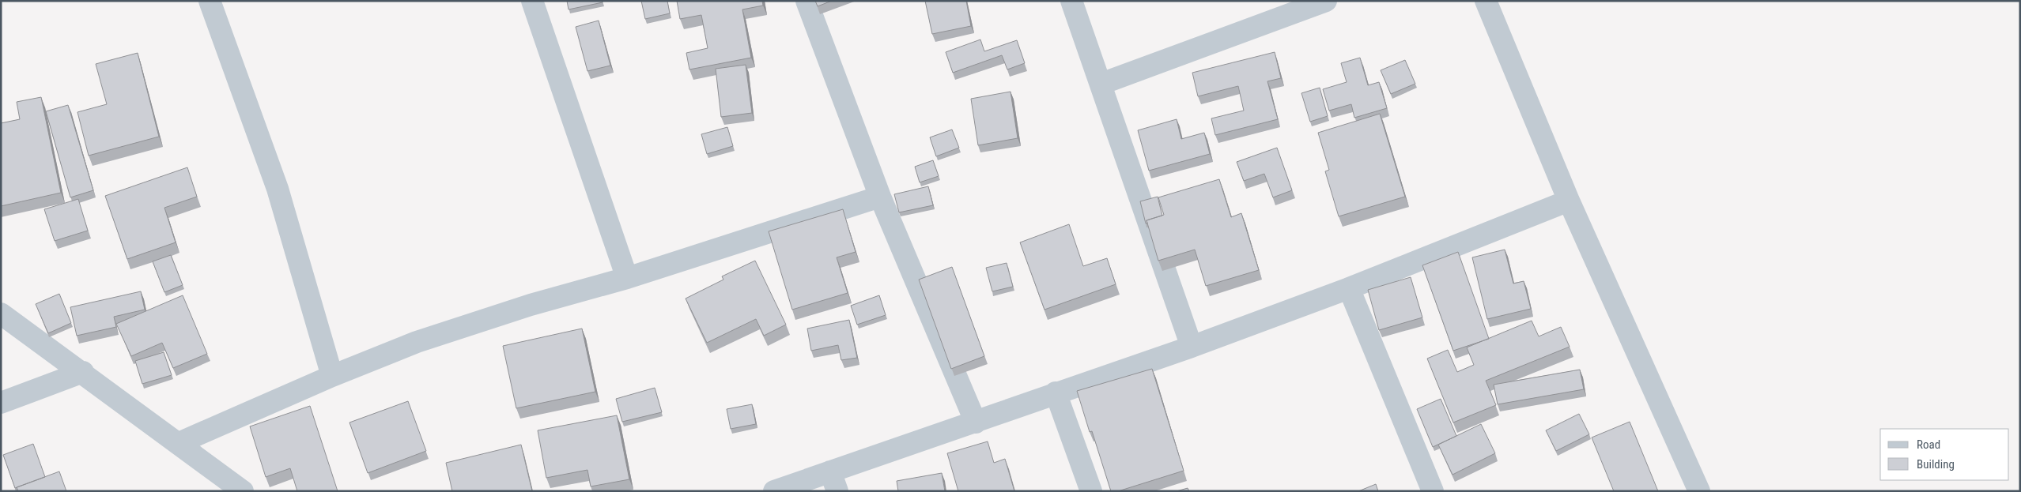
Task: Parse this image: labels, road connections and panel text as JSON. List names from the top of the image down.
{
  "legend": ["Road", "Building"]
}
